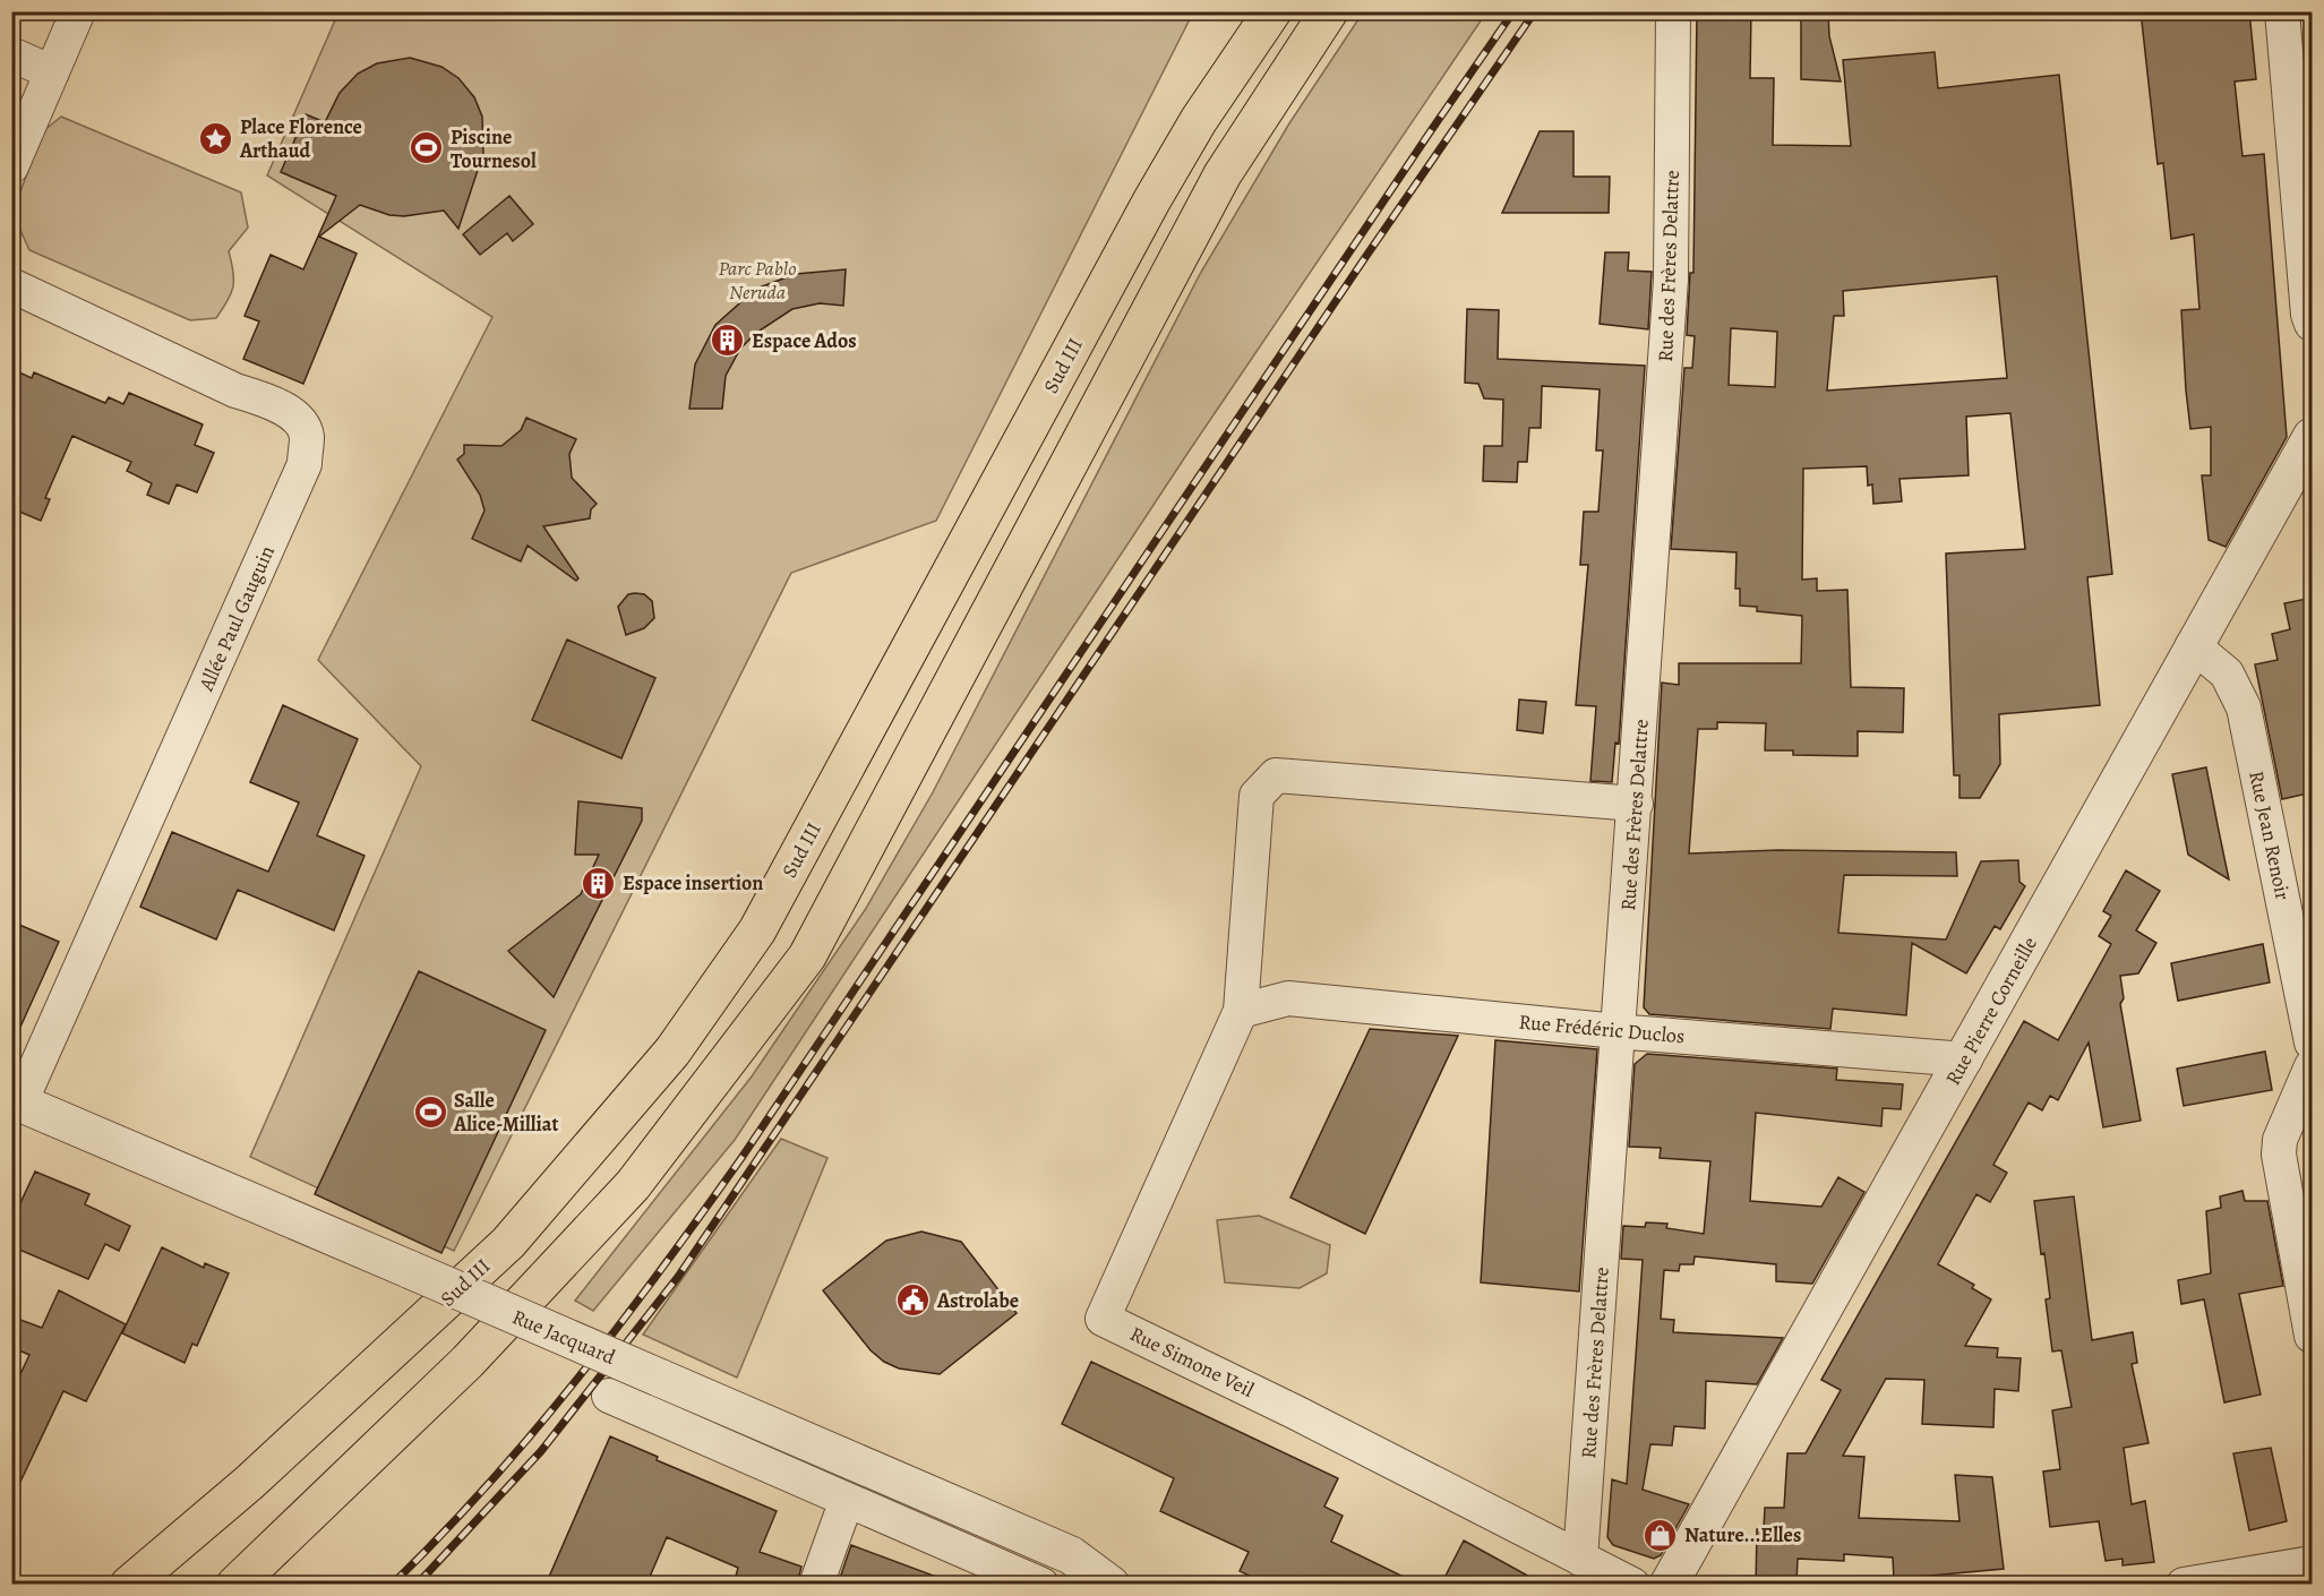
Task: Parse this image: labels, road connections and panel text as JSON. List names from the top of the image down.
{
  "streets": {
    "highway": ["Sud III"],
    "street": [
      "Rue des Frères Delattre",
      "Allée Paul Gauguin",
      "Rue Jean Renoir",
      "Rue Pierre Corneille",
      "Rue Frédéric Duclos",
      "Rue Jacquard",
      "Rue Simone Veil"
    ]
  },
  "crossings": [
    ["Rue des Frères Delattre", "Rue Frédéric Duclos"],
    ["Rue des Frères Delattre", "Rue Simone Veil"],
    ["Allée Paul Gauguin", "Rue Jacquard"],
    ["Rue Jean Renoir", "Rue Pierre Corneille"],
    ["Rue Pierre Corneille", "Rue Frédéric Duclos"],
    ["Rue Frédéric Duclos", "Rue Simone Veil"]
  ],
  "parks": ["Parc Pablo Neruda"],
  "places": {
    "place": ["Place Florence Arthaud"],
    "sports": ["Piscine Tournesol", "Salle Alice-Milliat"],
    "building": ["Espace Ados", "Espace insertion"],
    "public building": ["Astrolabe"],
    "shop": ["Nature...Elles"]
  }
}
